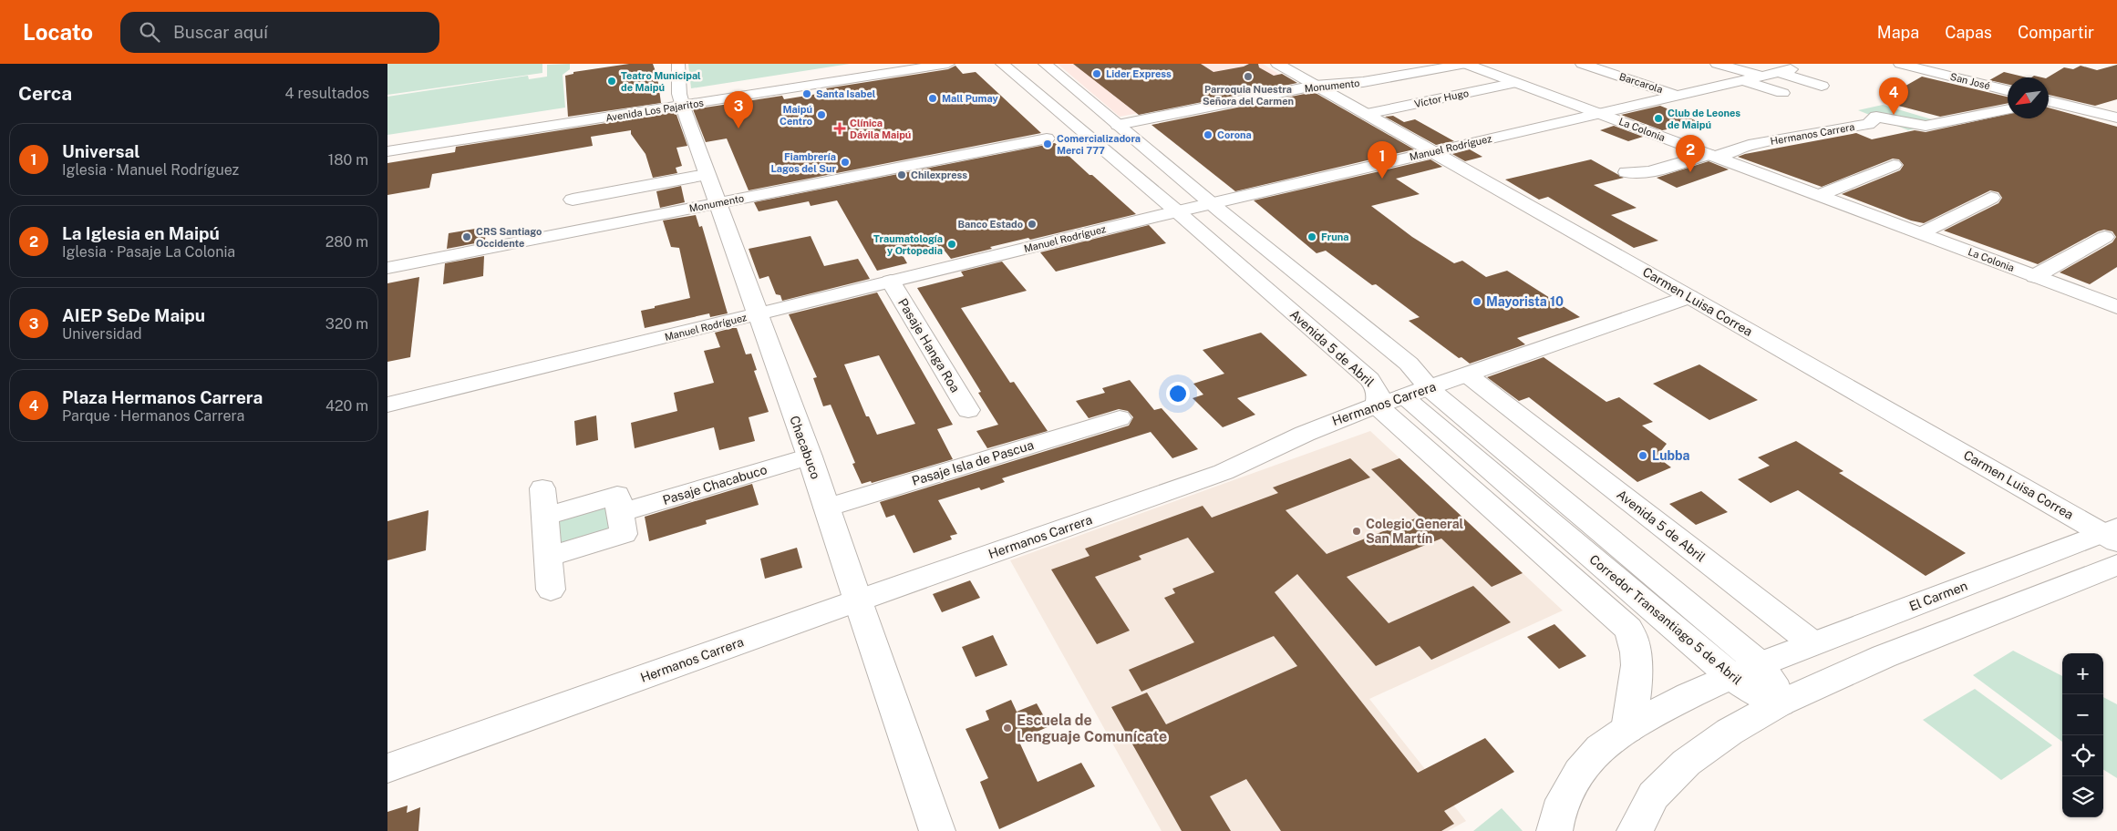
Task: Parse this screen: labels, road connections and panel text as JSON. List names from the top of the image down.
{
  "streets": {
    "street": [
      "San José",
      "Barcarola",
      "Monumento",
      "Víctor Hugo",
      "Avenida Los Pajaritos",
      "La Colonia",
      "Hermanos Carrera",
      "Manuel Rodríguez",
      "Carmen Luisa Correa",
      "Pasaje Hanga Roa",
      "Avenida 5 de Abril",
      "Chacabuco",
      "Pasaje Isla de Pascua",
      "Pasaje Chacabuco",
      "El Carmen",
      "Corredor Transantiago 5 de Abril"
    ]
  },
  "crossings": [
    ["Barcarola", "Manuel Rodríguez"],
    ["Monumento", "La Colonia"],
    ["Monumento", "Carmen Luisa Correa"],
    ["Monumento", "Chacabuco"],
    ["Víctor Hugo", "La Colonia"],
    ["Víctor Hugo", "Carmen Luisa Correa"],
    ["Avenida Los Pajaritos", "Chacabuco"],
    ["La Colonia", "Hermanos Carrera"],
    ["La Colonia", "Manuel Rodríguez"],
    ["Hermanos Carrera", "Carmen Luisa Correa"],
    ["Hermanos Carrera", "Avenida 5 de Abril"],
    ["Hermanos Carrera", "Chacabuco"],
    ["Hermanos Carrera", "Corredor Transantiago 5 de Abril"],
    ["Manuel Rodríguez", "Carmen Luisa Correa"],
    ["Manuel Rodríguez", "Pasaje Hanga Roa"],
    ["Manuel Rodríguez", "Avenida 5 de Abril"],
    ["Manuel Rodríguez", "Chacabuco"],
    ["Carmen Luisa Correa", "El Carmen"],
    ["Avenida 5 de Abril", "El Carmen"],
    ["Chacabuco", "Pasaje Isla de Pascua"],
    ["Chacabuco", "Pasaje Chacabuco"],
    ["El Carmen", "Corredor Transantiago 5 de Abril"]
  ],
  "places": {
    "other": [
      "Lider Express",
      "Parroquia Nuestra Señora del Carmen",
      "Teatro Municipal de Maipú",
      "Santa Isabel",
      "Mall Pumay",
      "Maipú Centro",
      "Club de Leones de Maipú",
      "Corona",
      "Comercializadora Merci 777",
      "Fiambrería Lagos del Sur",
      "Chilexpress",
      "Banco Estado",
      "CRS Santiago Occidente",
      "Fruna",
      "Traumatología y Ortopedia",
      "Mayorista 10",
      "Lubba",
      "Colegio General San Martín",
      "Escuela de Lenguaje Comunícate"
    ],
    "health": ["Clínica Dávila Maipú"]
  },
  "north": "bottom left",
  "page": {
    "header": "Locato",
    "search": "Buscar aquí",
    "nav": ["Mapa", "Capas", "Compartir"],
    "heading": ["Cerca", "4 resultados"],
    "pins": [
      "4",
      "3",
      "2",
      "1"
    ],
    "list": [
      {
        "mark": "1",
        "name": "Universal",
        "note": "Iglesia · Manuel Rodríguez",
        "value": "180 m"
      },
      {
        "mark": "2",
        "name": "La Iglesia en Maipú",
        "note": "Iglesia · Pasaje La Colonia",
        "value": "280 m"
      },
      {
        "mark": "3",
        "name": "AIEP SeDe Maipu",
        "note": "Universidad",
        "value": "320 m"
      },
      {
        "mark": "4",
        "name": "Plaza Hermanos Carrera",
        "note": "Parque · Hermanos Carrera",
        "value": "420 m"
      }
    ],
    "map_buttons": ["+", "−"]
  }
}
